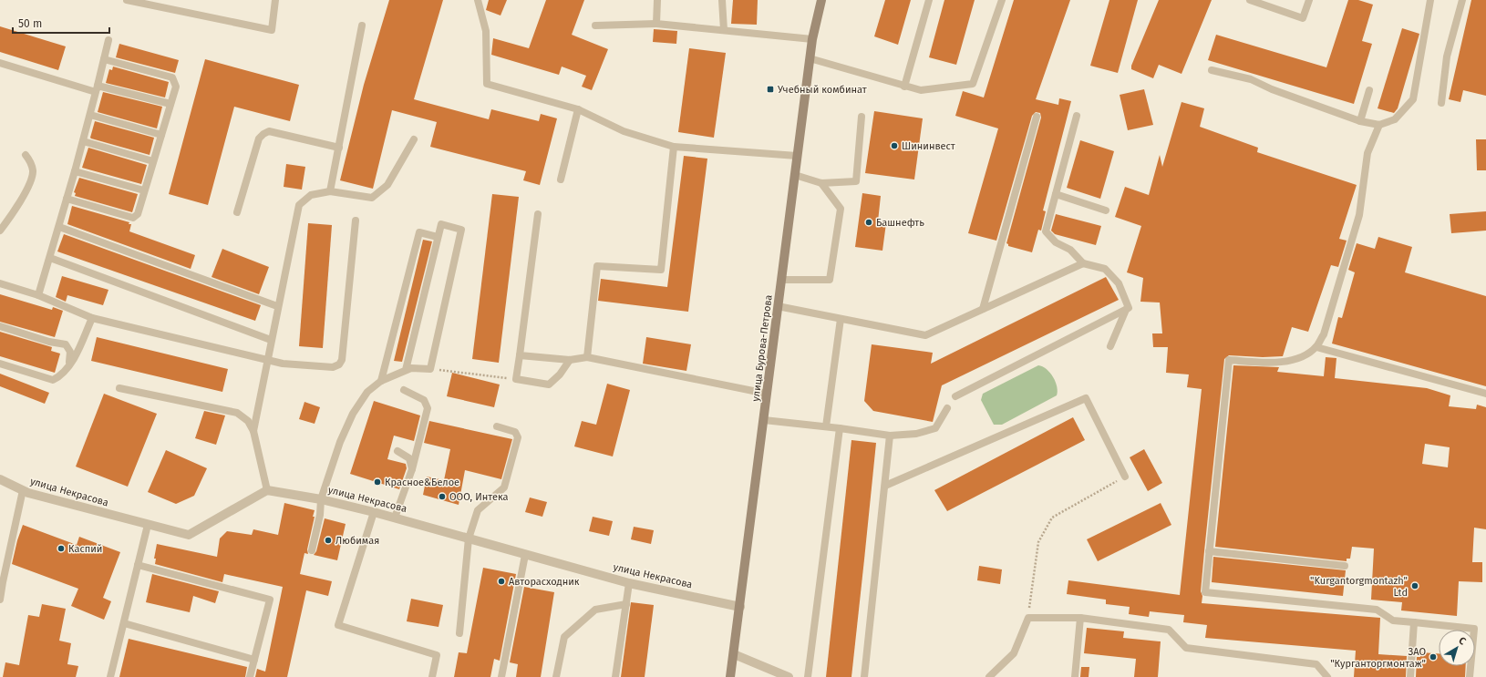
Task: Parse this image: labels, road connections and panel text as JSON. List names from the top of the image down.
{
  "streets": {
    "main road": ["улица Бурова-Петрова"],
    "street": ["улица Некрасова"]
  },
  "crossings": [
    ["улица Бурова-Петрова", "улица Некрасова"]
  ],
  "places": {
    "transit": ["Учебный комбинат"],
    "other": [
      "Шининвест",
      "Башнефть",
      "Красное&Белое",
      "ООО, Интека",
      "Любимая",
      "Каспий",
      "Авторасходник",
      "\"Kurgantorgmontazh\" Ltd",
      "ЗАО \"Курганторгмонтаж\""
    ]
  },
  "scale_bar": "50 m",
  "north": "top right"
}
